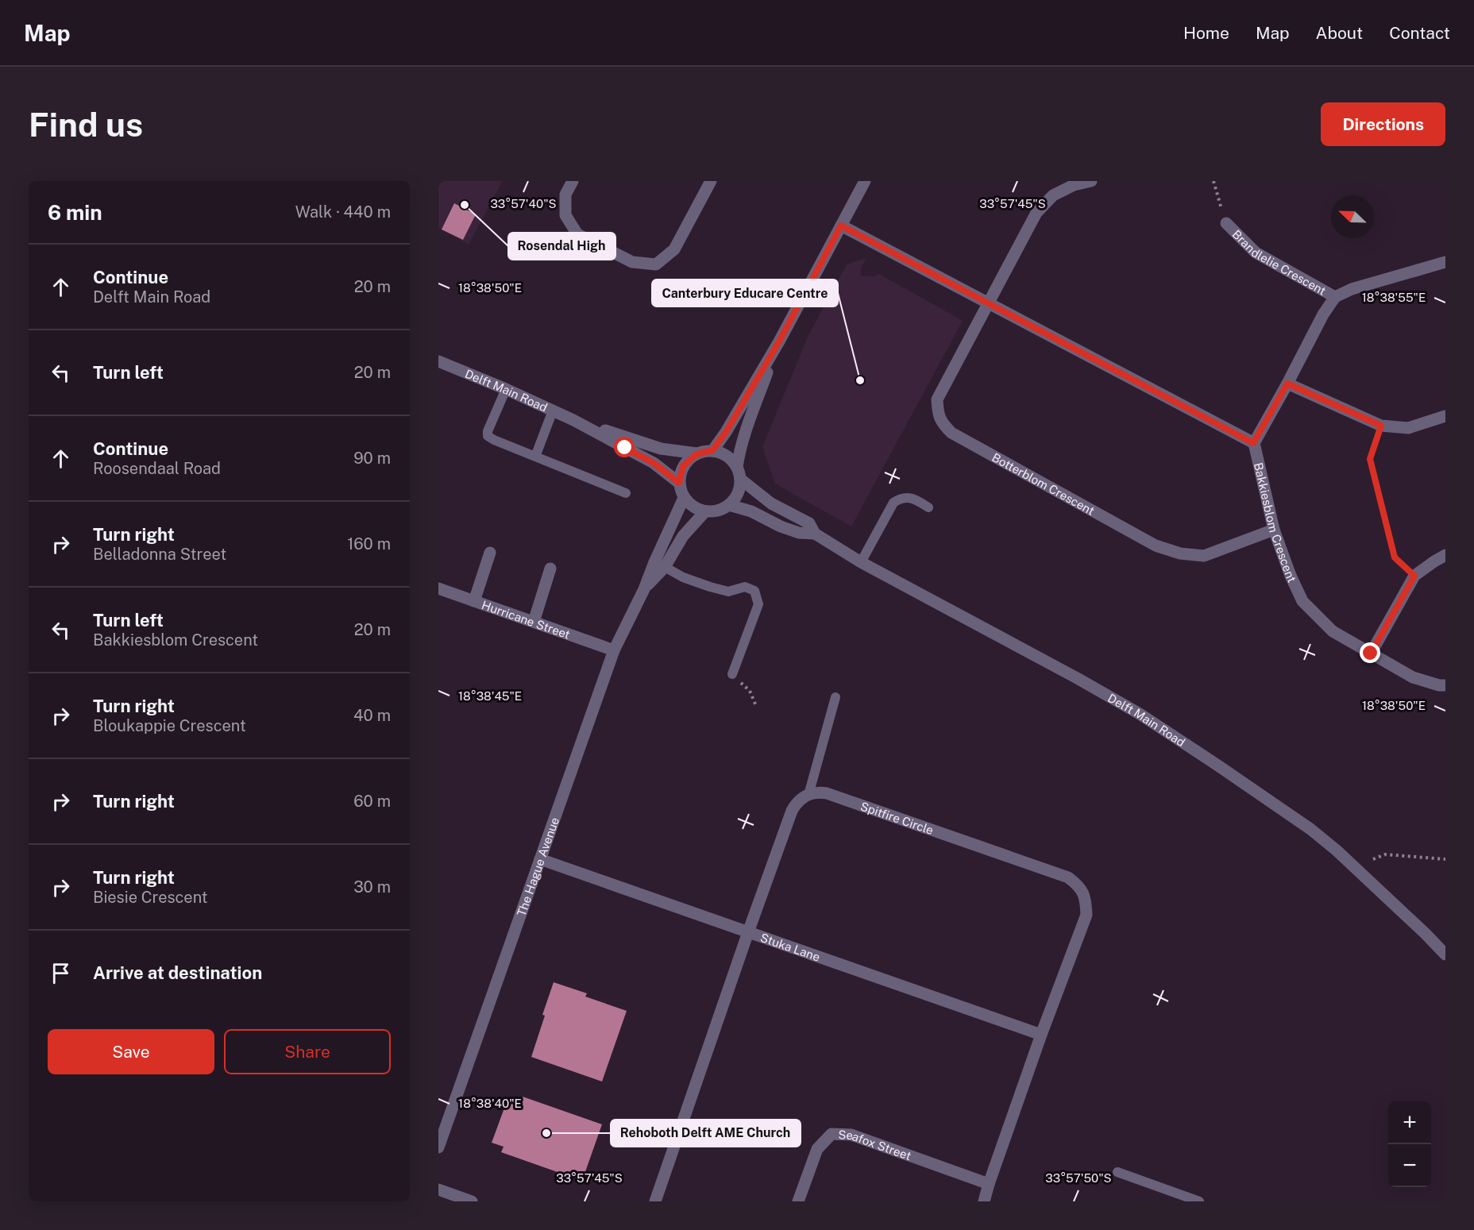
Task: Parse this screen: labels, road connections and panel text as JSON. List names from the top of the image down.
{
  "streets": {
    "street": [
      "Brandlelie Crescent",
      "Delft Main Road",
      "Botterblom Crescent",
      "Bakkiesblom Crescent",
      "Hurricane Street",
      "Spitfire Circle",
      "The Hague Avenue",
      "Stuka Lane",
      "Seafox Street"
    ]
  },
  "crossings": [
    ["Delft Main Road", "The Hague Avenue"],
    ["Botterblom Crescent", "Bakkiesblom Crescent"],
    ["Hurricane Street", "The Hague Avenue"],
    ["Spitfire Circle", "Stuka Lane"],
    ["Spitfire Circle", "Seafox Street"],
    ["The Hague Avenue", "Stuka Lane"]
  ],
  "places": ["Rosendal High", "Canterbury Educare Centre", "Rehoboth Delft AME Church"],
  "north": "top left",
  "page": {
    "header": "Map",
    "nav": [
      "Home",
      "Map",
      "About",
      "Contact"
    ],
    "buttons": [
      "Directions",
      ["Save", "Share"]
    ],
    "title": "Find us",
    "heading": ["6 min", "Walk · 440 m"],
    "list": [
      ["Continue", "Delft Main Road", "20 m"],
      ["Turn left", "20 m"],
      ["Continue", "Roosendaal Road", "90 m"],
      ["Turn right", "Belladonna Street", "160 m"],
      ["Turn left", "Bakkiesblom Crescent", "20 m"],
      ["Turn right", "Bloukappie Crescent", "40 m"],
      ["Turn right", "60 m"],
      ["Turn right", "Biesie Crescent", "30 m"],
      "Arrive at destination"
    ],
    "map_buttons": ["+", "−"]
  },
  "coordinates": [
    "33°57'40\"S",
    "33°57'45\"S",
    "18°38'50\"E",
    "18°38'55\"E",
    "18°38'45\"E",
    "18°38'40\"E",
    "33°57'50\"S"
  ]
}
